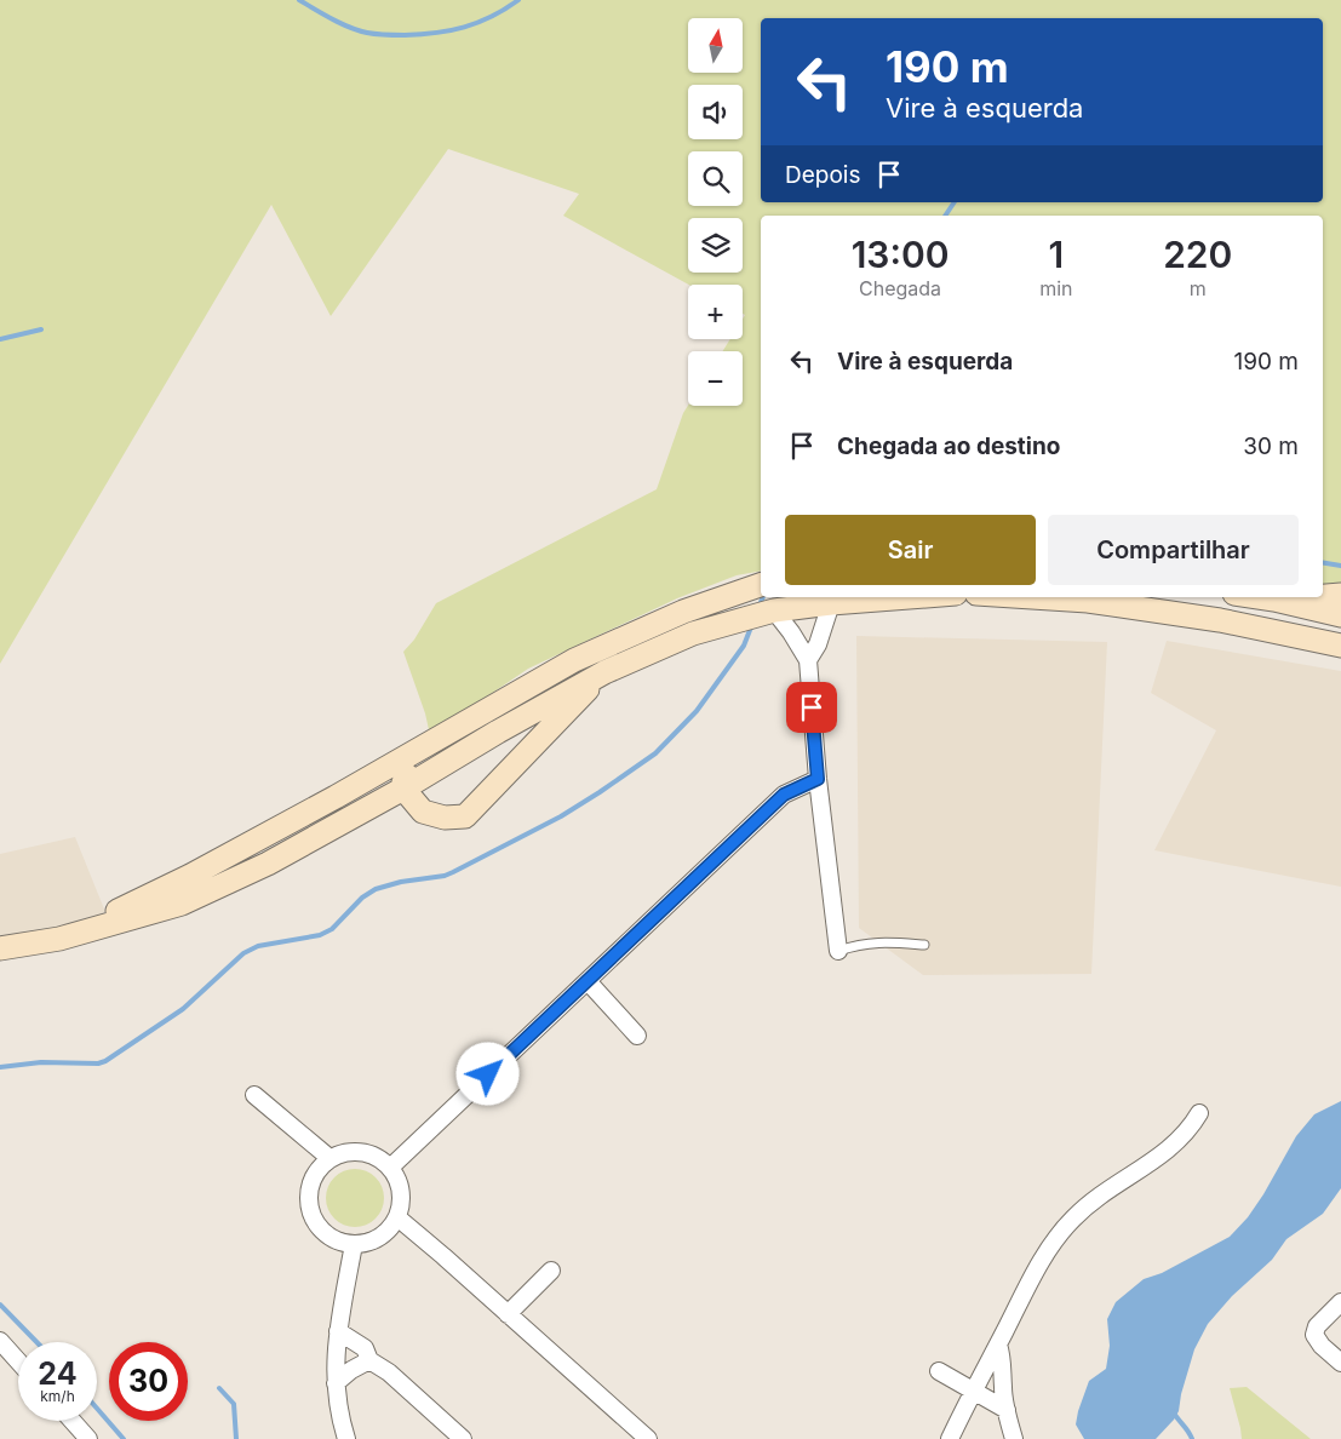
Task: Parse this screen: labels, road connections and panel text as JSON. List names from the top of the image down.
{
  "north": "top",
  "page": {
    "map_buttons": ["+", "−"],
    "turn": ["190 m", "Vire à esquerda"],
    "then": "Depois",
    "eta": [
      "13:00",
      "Chegada",
      "1",
      "min",
      "220",
      "m"
    ],
    "list": [
      {
        "name": "Vire à esquerda",
        "value": "190 m"
      },
      {
        "name": "Chegada ao destino",
        "value": "30 m"
      }
    ],
    "buttons": ["Sair", "Compartilhar"],
    "speed": "24 km/h",
    "limit": "30"
  }
}
